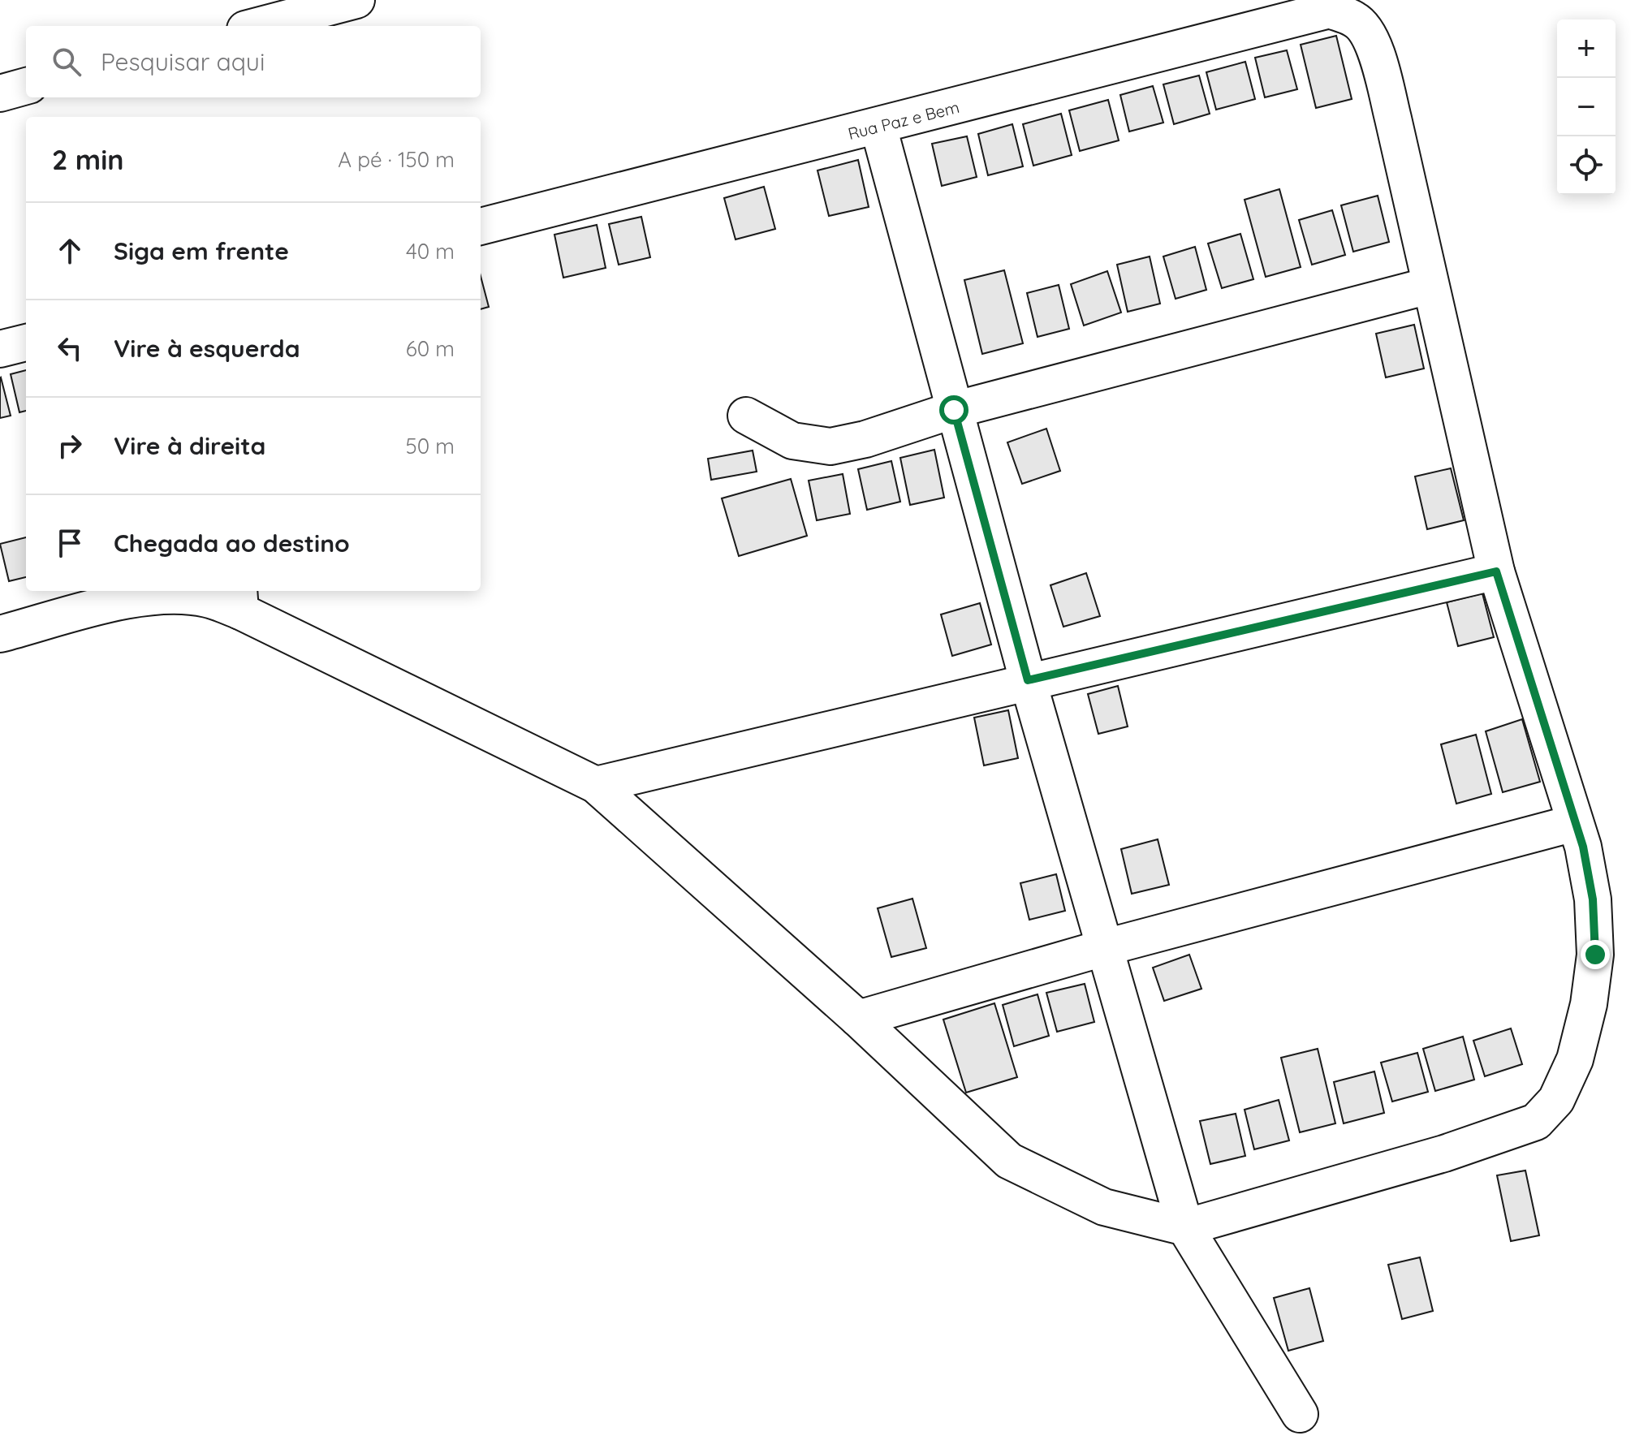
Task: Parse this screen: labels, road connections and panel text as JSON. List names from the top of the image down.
{
  "streets": {
    "street": ["Rua Paz e Bem"]
  },
  "page": {
    "map_buttons": ["+", "−"],
    "search": "Pesquisar aqui",
    "heading": ["2 min", "A pé · 150 m"],
    "list": [
      ["Siga em frente", "40 m"],
      ["Vire à esquerda", "60 m"],
      ["Vire à direita", "50 m"],
      "Chegada ao destino"
    ]
  }
}
